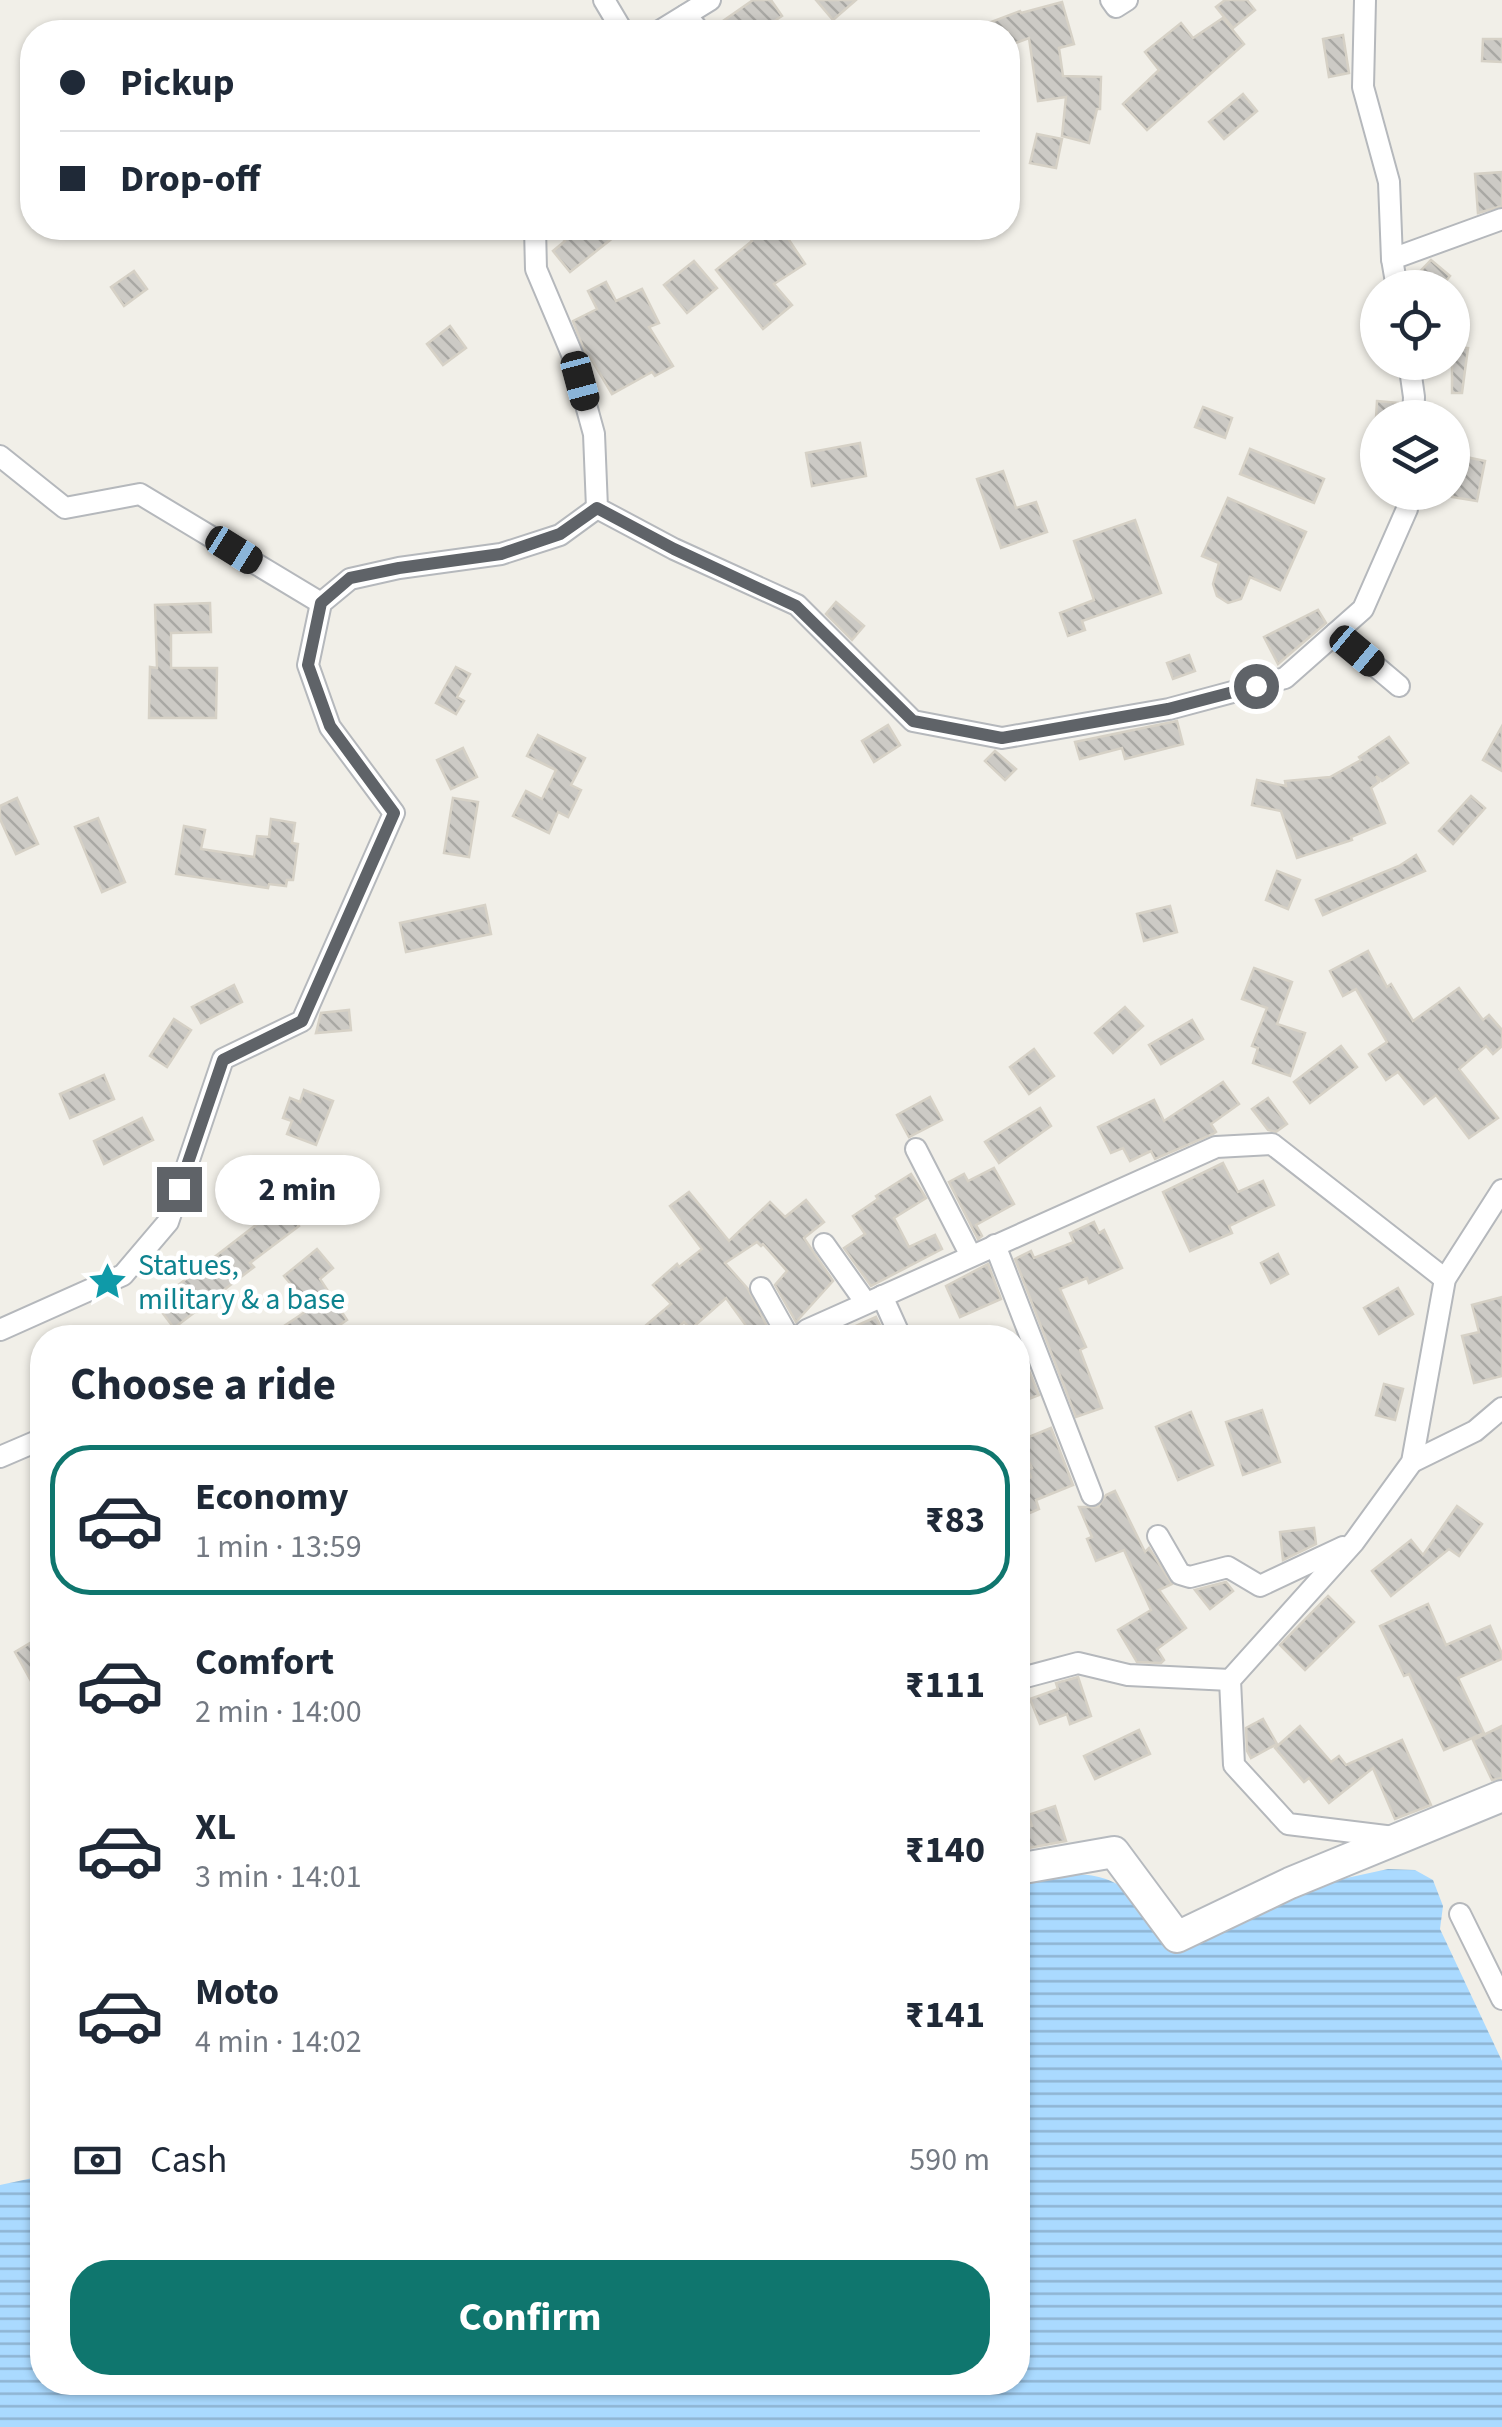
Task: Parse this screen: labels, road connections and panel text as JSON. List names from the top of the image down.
{
  "places": {
    "place": ["Statues, military & a base"]
  },
  "page": {
    "banner": ["Pickup", "Drop-off"],
    "bubble": "2 min",
    "heading": "Choose a ride",
    "list": [
      {
        "name": "Economy",
        "note": "1 min · 13:59",
        "value": "₹83"
      },
      {
        "name": "Comfort",
        "note": "2 min · 14:00",
        "value": "₹111"
      },
      {
        "name": "XL",
        "note": "3 min · 14:01",
        "value": "₹140"
      },
      {
        "name": "Moto",
        "note": "4 min · 14:02",
        "value": "₹141"
      }
    ],
    "pay": ["Cash", "590 m"],
    "buttons": "Confirm"
  }
}
